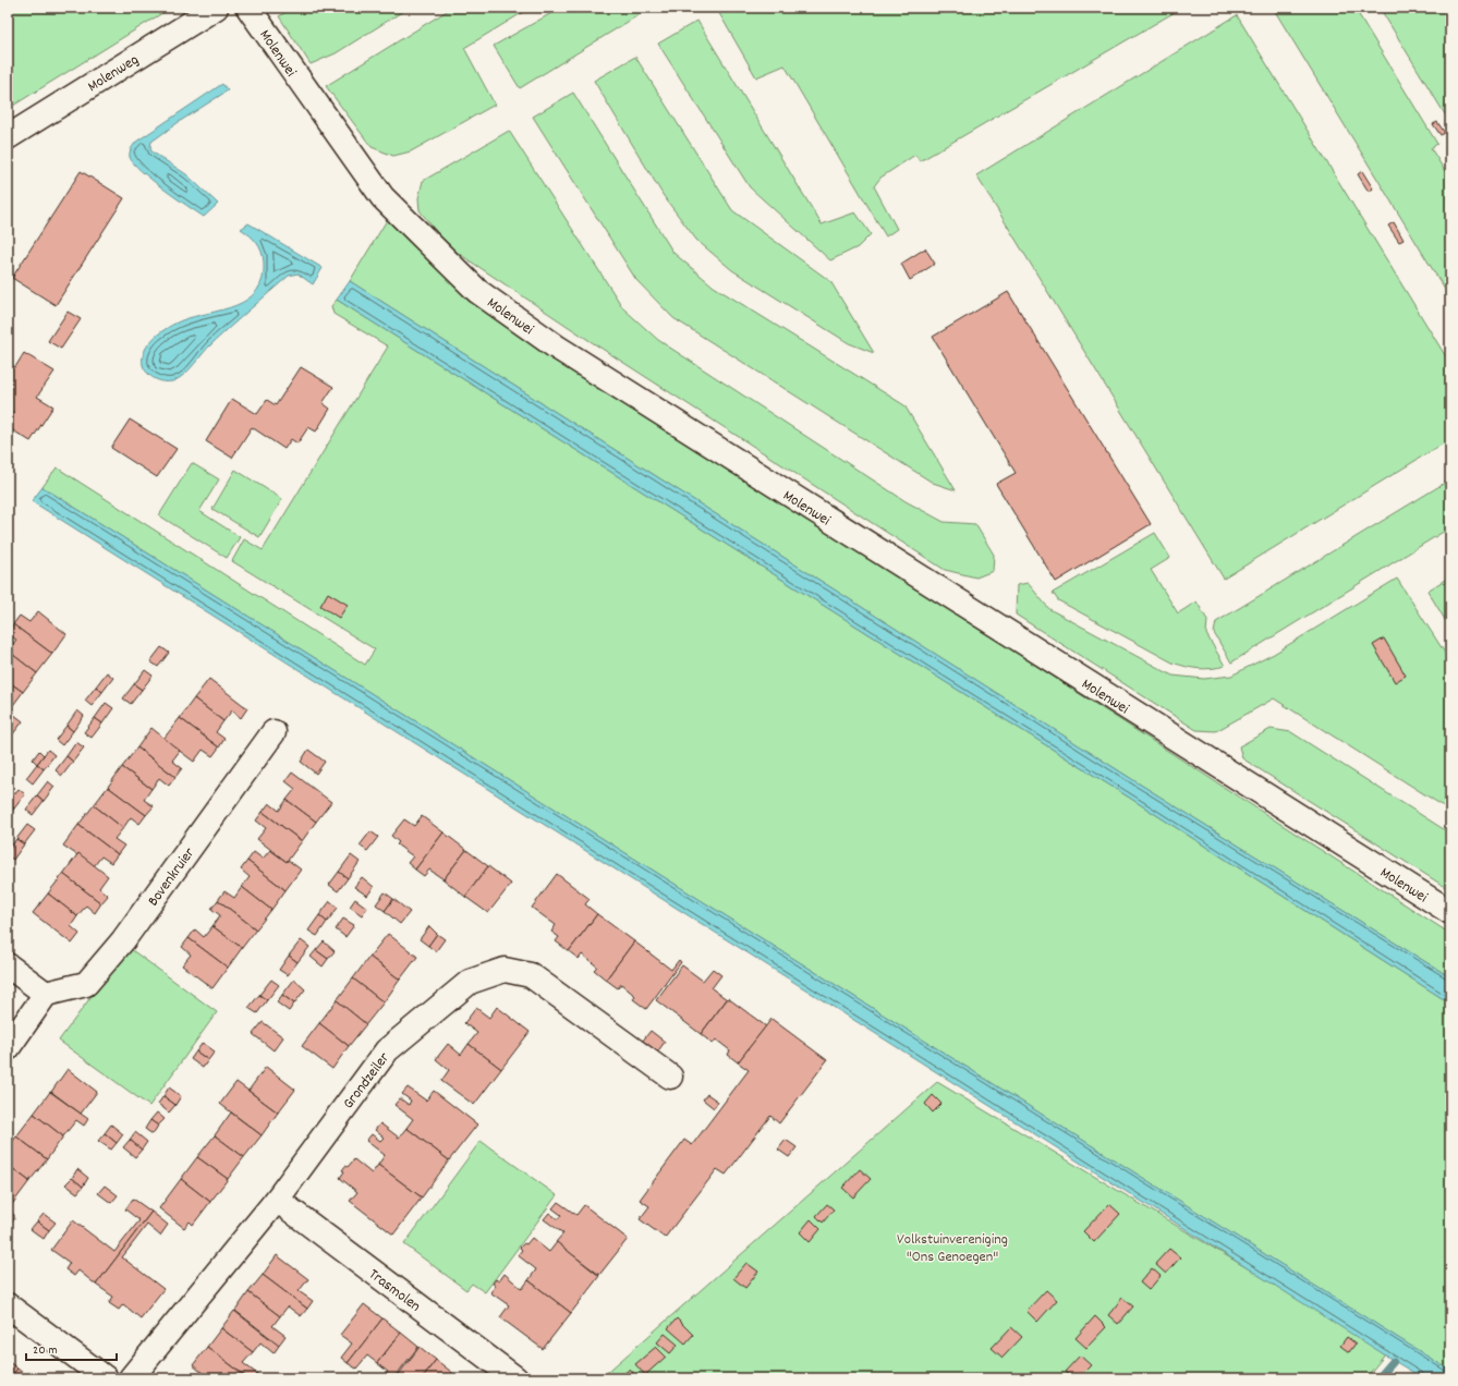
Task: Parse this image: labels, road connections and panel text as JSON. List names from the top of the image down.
{
  "streets": {
    "street": [
      "Molenwei",
      "Molenweg",
      "Bovenkruier",
      "Grondzeiler",
      "Trasmolen"
    ]
  },
  "crossings": [
    ["Grondzeiler", "Trasmolen"]
  ],
  "parks": ["Volkstuinvereniging \"Ons Genoegen\""],
  "scale_bar": "20 m"
}
